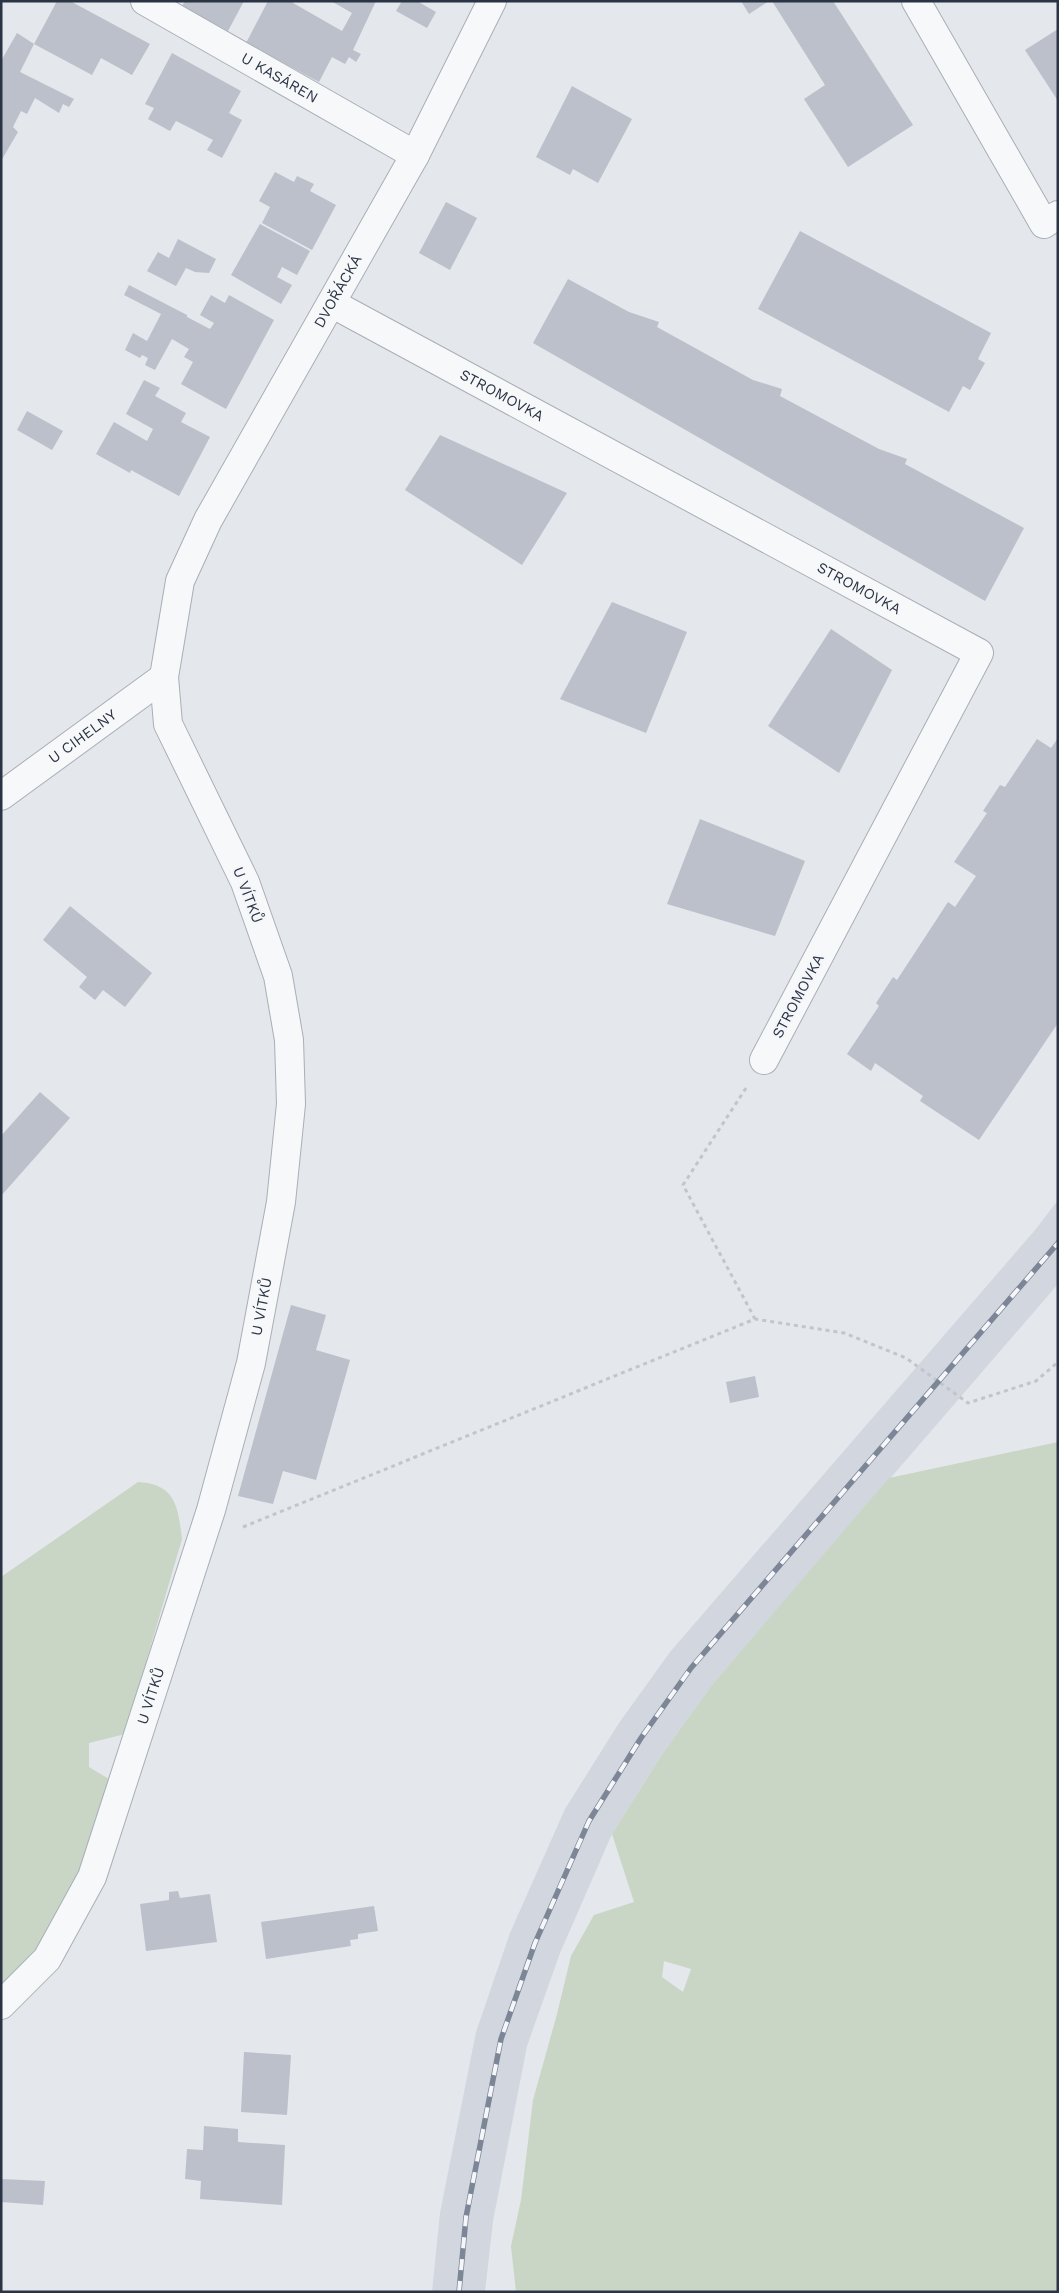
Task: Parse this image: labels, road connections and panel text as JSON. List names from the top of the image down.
{
  "streets": {
    "street": [
      "U KASÁREN",
      "DVOŘÁCKÁ",
      "STROMOVKA",
      "U CIHELNY",
      "U VÍTKŮ"
    ]
  },
  "crossings": [
    ["U KASÁREN", "DVOŘÁCKÁ"],
    ["DVOŘÁCKÁ", "STROMOVKA"],
    ["DVOŘÁCKÁ", "U VÍTKŮ"],
    ["U CIHELNY", "U VÍTKŮ"]
  ]
}
